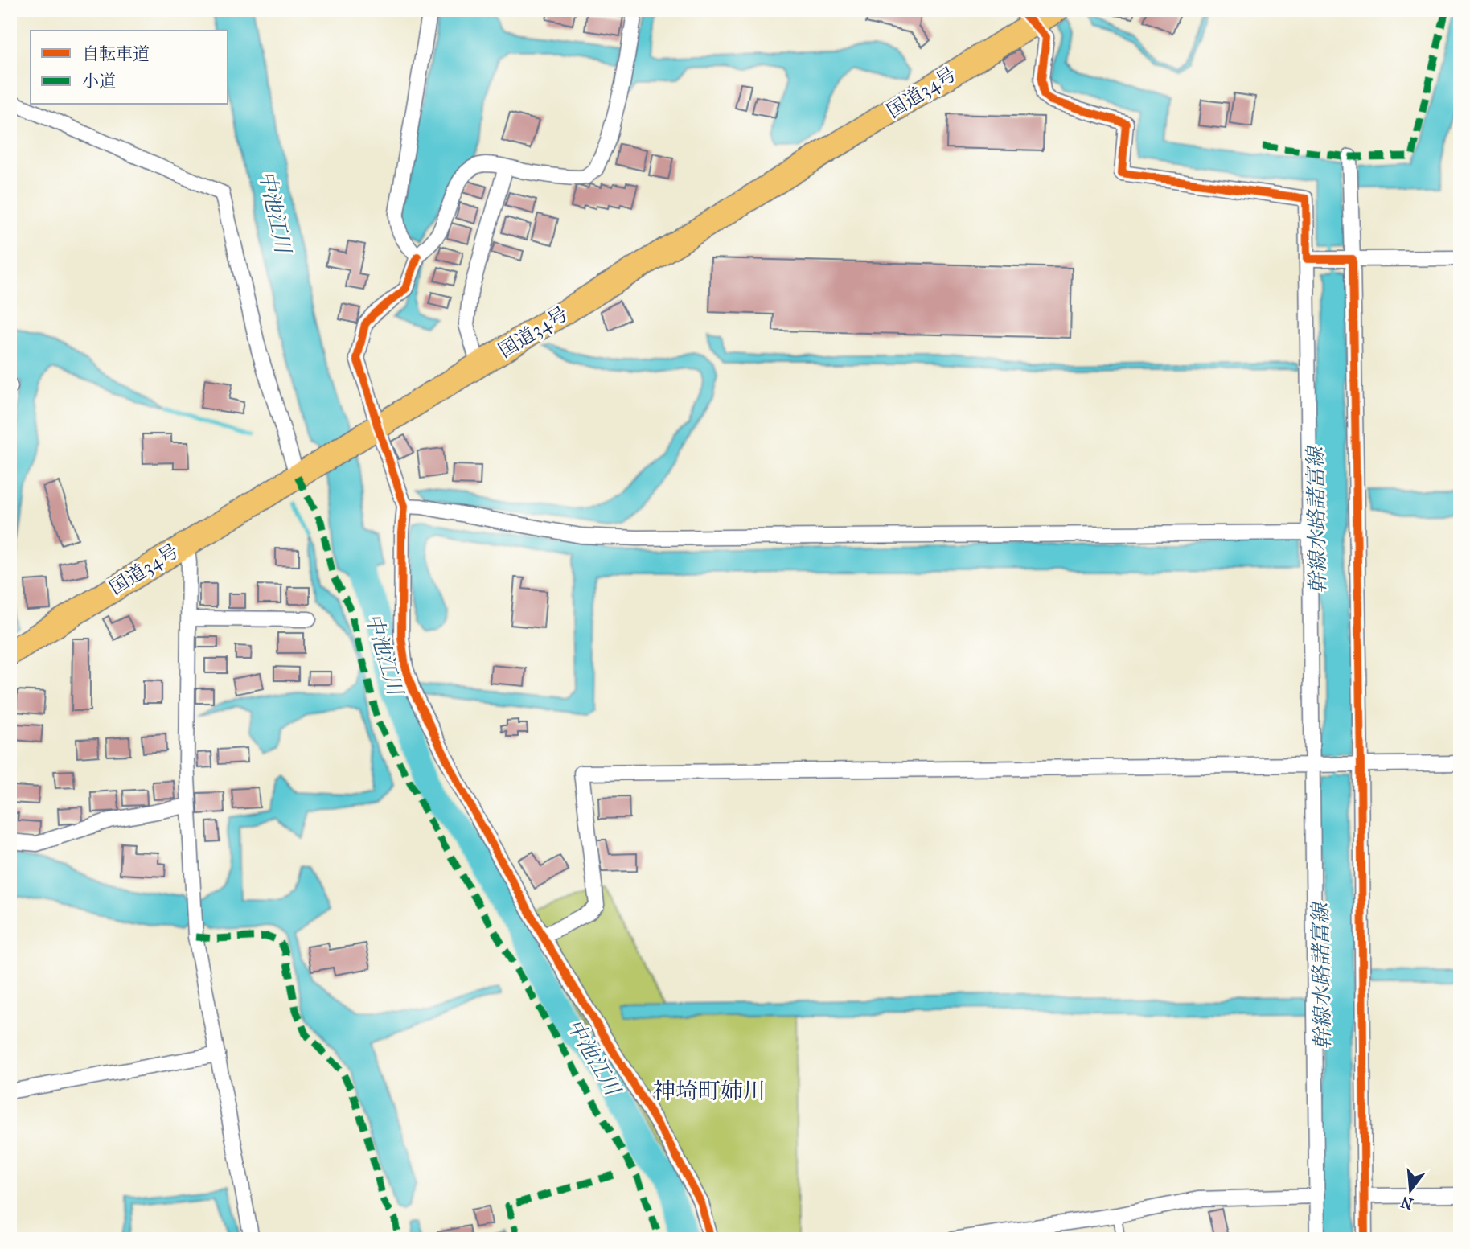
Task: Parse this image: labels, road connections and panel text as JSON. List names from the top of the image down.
{
  "streets": {
    "highway": ["国道34号"]
  },
  "districts": ["神埼町姉川"],
  "water": ["中池江川", "幹線水路諸富線"],
  "legend": ["自転車道", "小道"],
  "north": "bottom"
}
